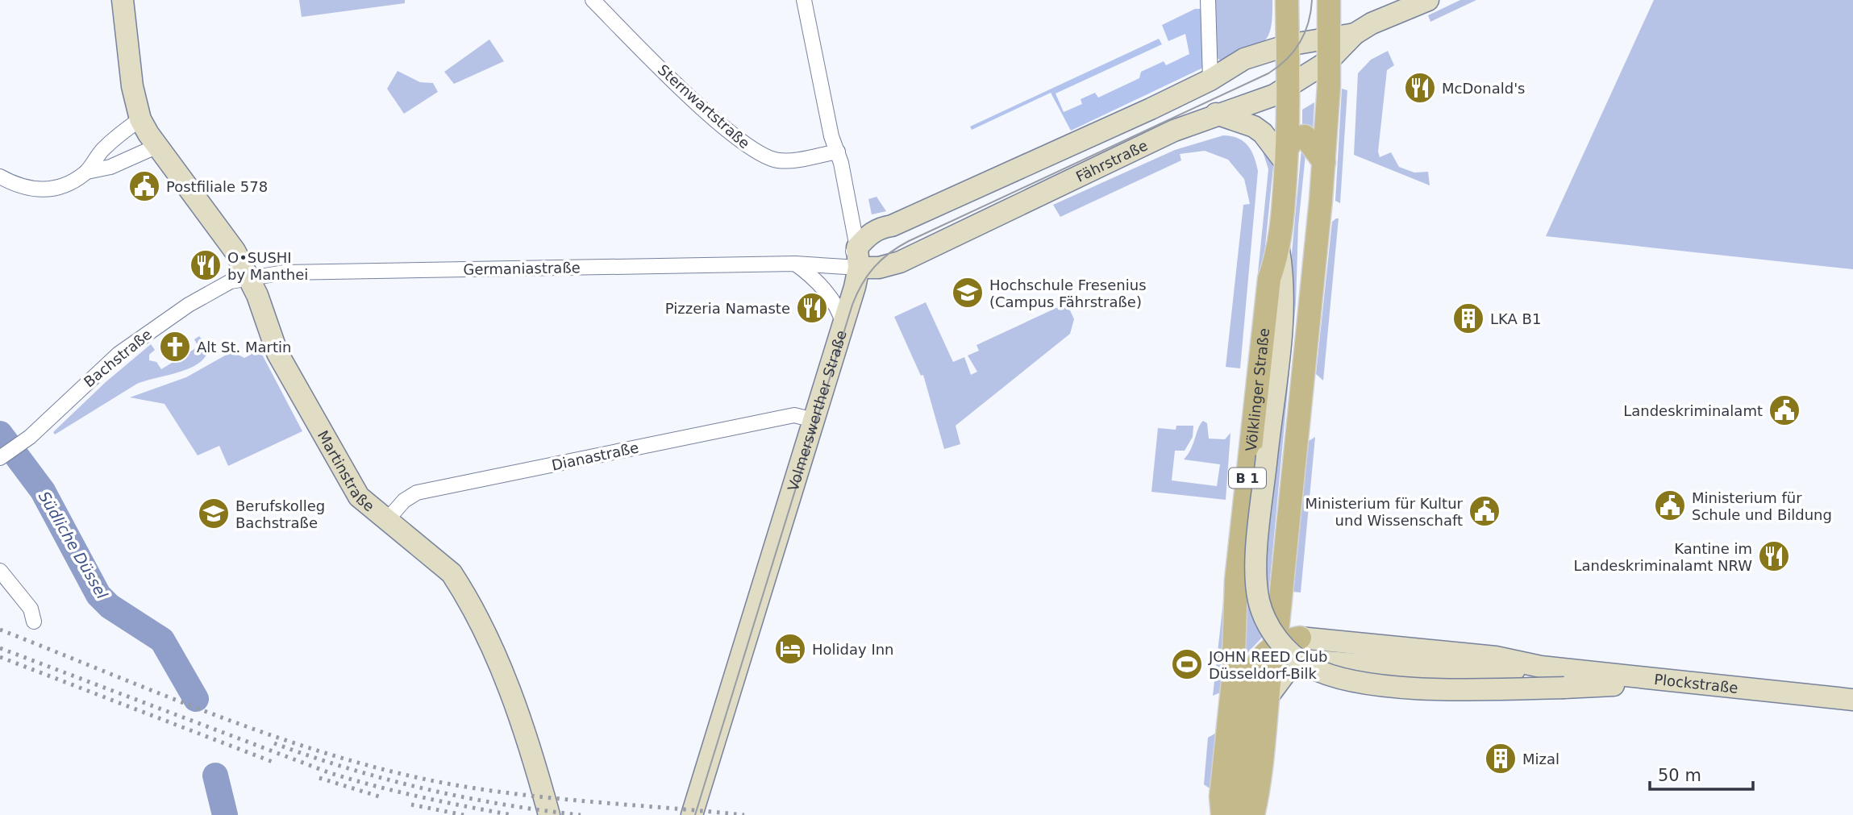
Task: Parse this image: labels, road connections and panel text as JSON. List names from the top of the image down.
{
  "streets": {
    "main road": ["Völklinger Straße", "B 1"],
    "street": [
      "Sternwartstraße",
      "Fährstraße",
      "Germaniastraße",
      "Bachstraße",
      "Volmerswerther Straße",
      "Dianastraße",
      "Martinstraße",
      "Plockstraße"
    ]
  },
  "crossings": [
    ["Sternwartstraße", "Volmerswerther Straße"],
    ["Fährstraße", "Germaniastraße"],
    ["Fährstraße", "Völklinger Straße"],
    ["Fährstraße", "Volmerswerther Straße"],
    ["Germaniastraße", "Bachstraße"],
    ["Germaniastraße", "Volmerswerther Straße"],
    ["Germaniastraße", "Martinstraße"],
    ["Bachstraße", "Martinstraße"],
    ["Volmerswerther Straße", "Dianastraße"],
    ["Dianastraße", "Martinstraße"]
  ],
  "water": ["Südliche Düssel"],
  "places": {
    "restaurant": [
      "McDonald's",
      "O•SUSHI by Manthei",
      "Pizzeria Namaste",
      "Kantine im Landeskriminalamt NRW"
    ],
    "public building": [
      "Postfiliale 578",
      "Landeskriminalamt",
      "Ministerium für Schule und Bildung",
      "Ministerium für Kultur und Wissenschaft"
    ],
    "school or university": ["Hochschule Fresenius (Campus Fährstraße)", "Berufskolleg Bachstraße"],
    "building": ["LKA B1", "Mizal"],
    "church": ["Alt St. Martin"],
    "hotel": ["Holiday Inn"],
    "sports": ["JOHN REED Club Düsseldorf-Bilk"]
  },
  "scale_bar": "50 m"
}
